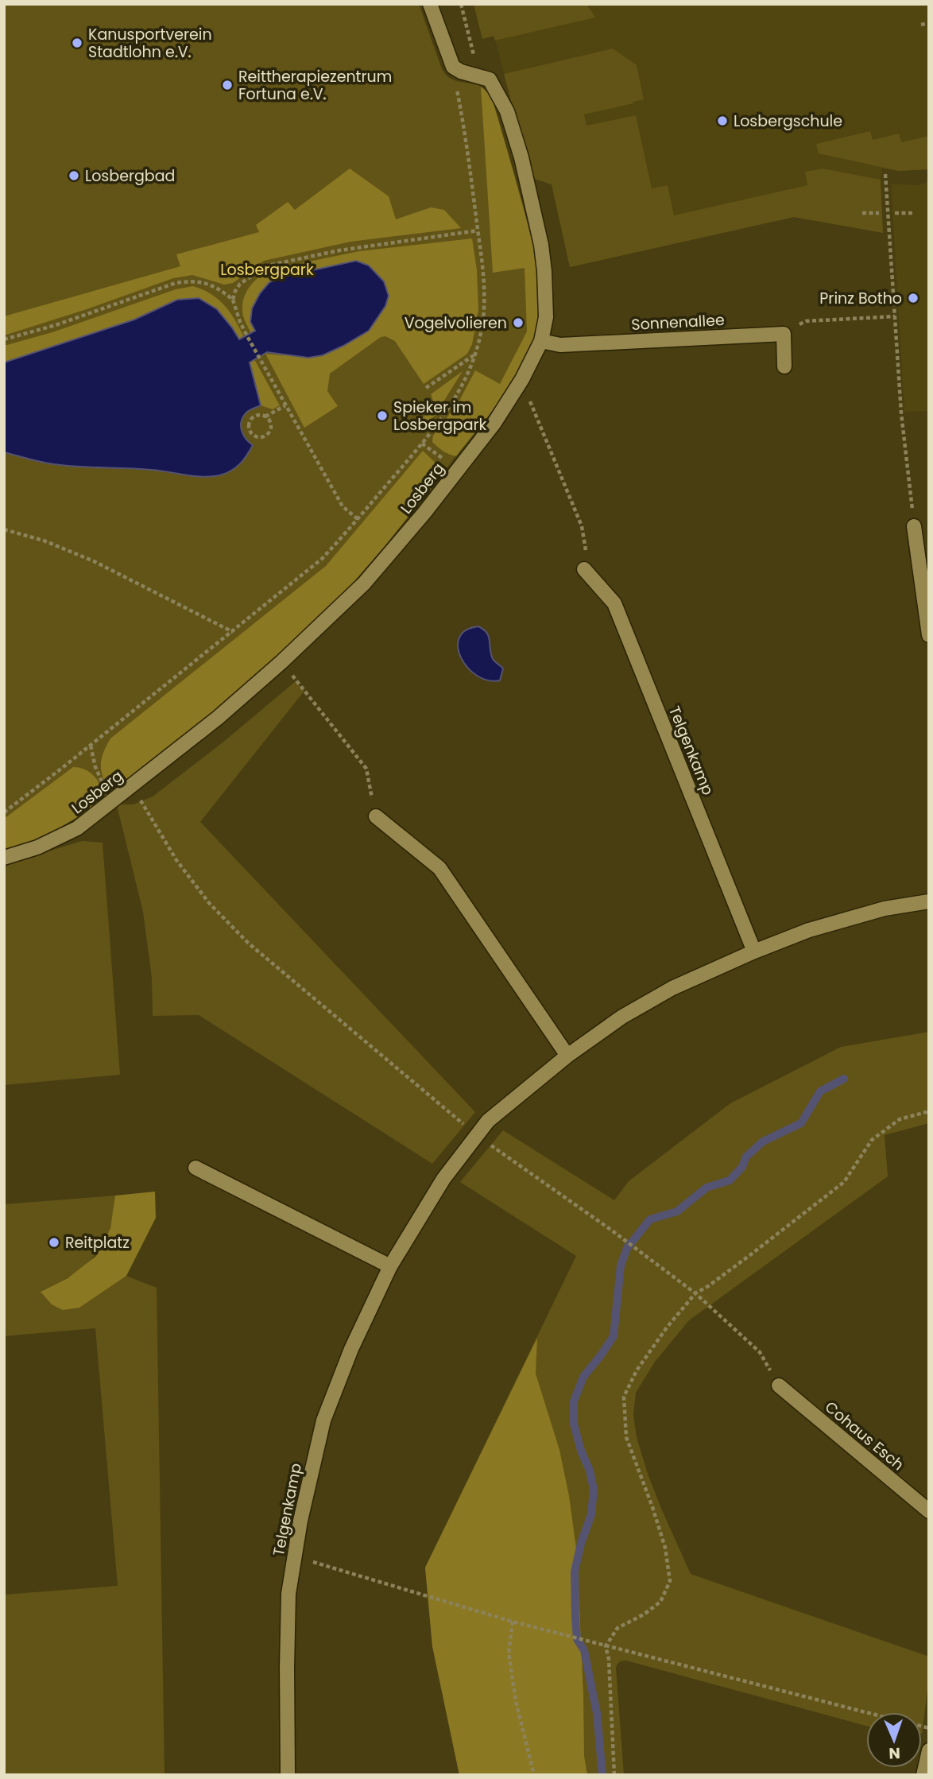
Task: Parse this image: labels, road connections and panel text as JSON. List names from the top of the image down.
{
  "streets": {
    "street": [
      "Sonnenallee",
      "Losberg",
      "Telgenkamp",
      "Cohaus Esch"
    ]
  },
  "crossings": [
    ["Sonnenallee", "Losberg"]
  ],
  "parks": ["Losbergpark"],
  "places": [
    "Kanusportverein Stadtlohn e.V.",
    "Reittherapiezentrum Fortuna e.V.",
    "Losbergschule",
    "Losbergbad",
    "Prinz Botho",
    "Vogelvolieren",
    "Spieker im Losbergpark",
    "Reitplatz"
  ],
  "north": "bottom"
}
